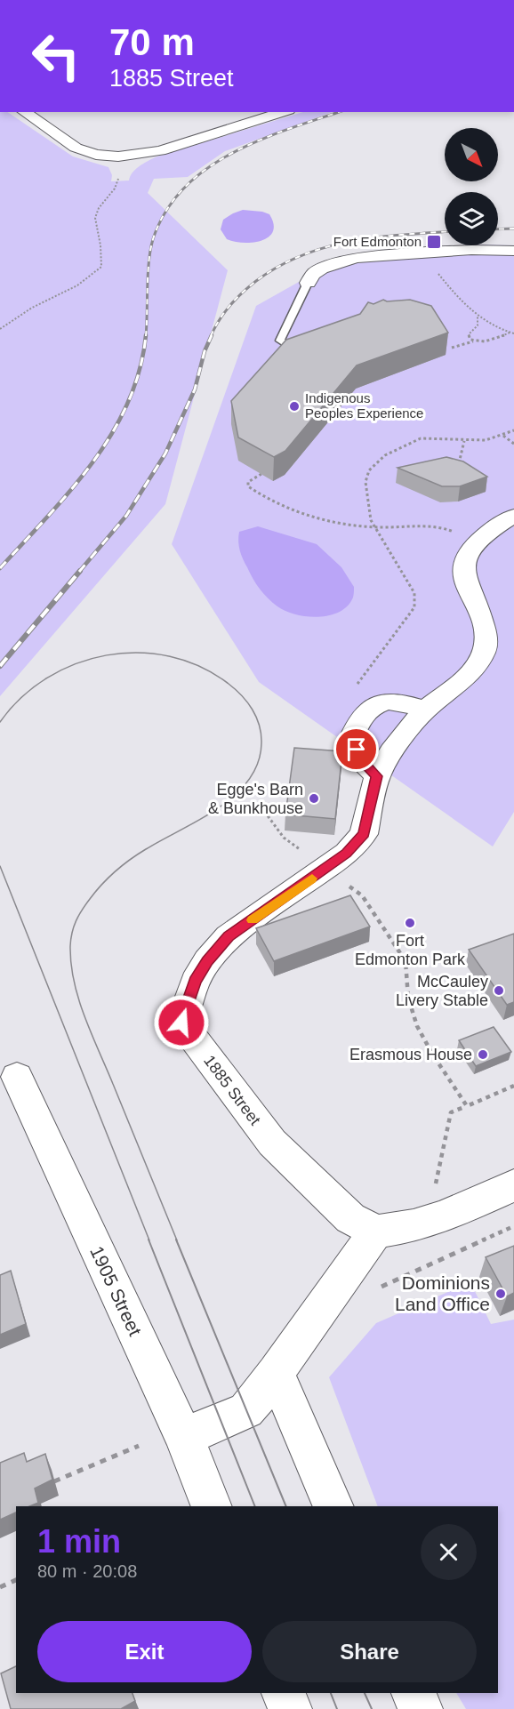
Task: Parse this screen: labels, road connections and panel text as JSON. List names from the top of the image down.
{
  "streets": {
    "street": ["1885 Street", "1905 Street"]
  },
  "places": {
    "transit": ["Fort Edmonton"],
    "other": [
      "Indigenous Peoples Experience",
      "Egge's Barn & Bunkhouse",
      "Fort Edmonton Park",
      "McCauley Livery Stable",
      "Erasmous House",
      "Dominions Land Office"
    ]
  },
  "north": "bottom right",
  "page": {
    "turn": ["70 m", "1885 Street"],
    "heading": ["1 min", "80 m · 20:08"],
    "buttons": ["Exit", "Share"]
  }
}
